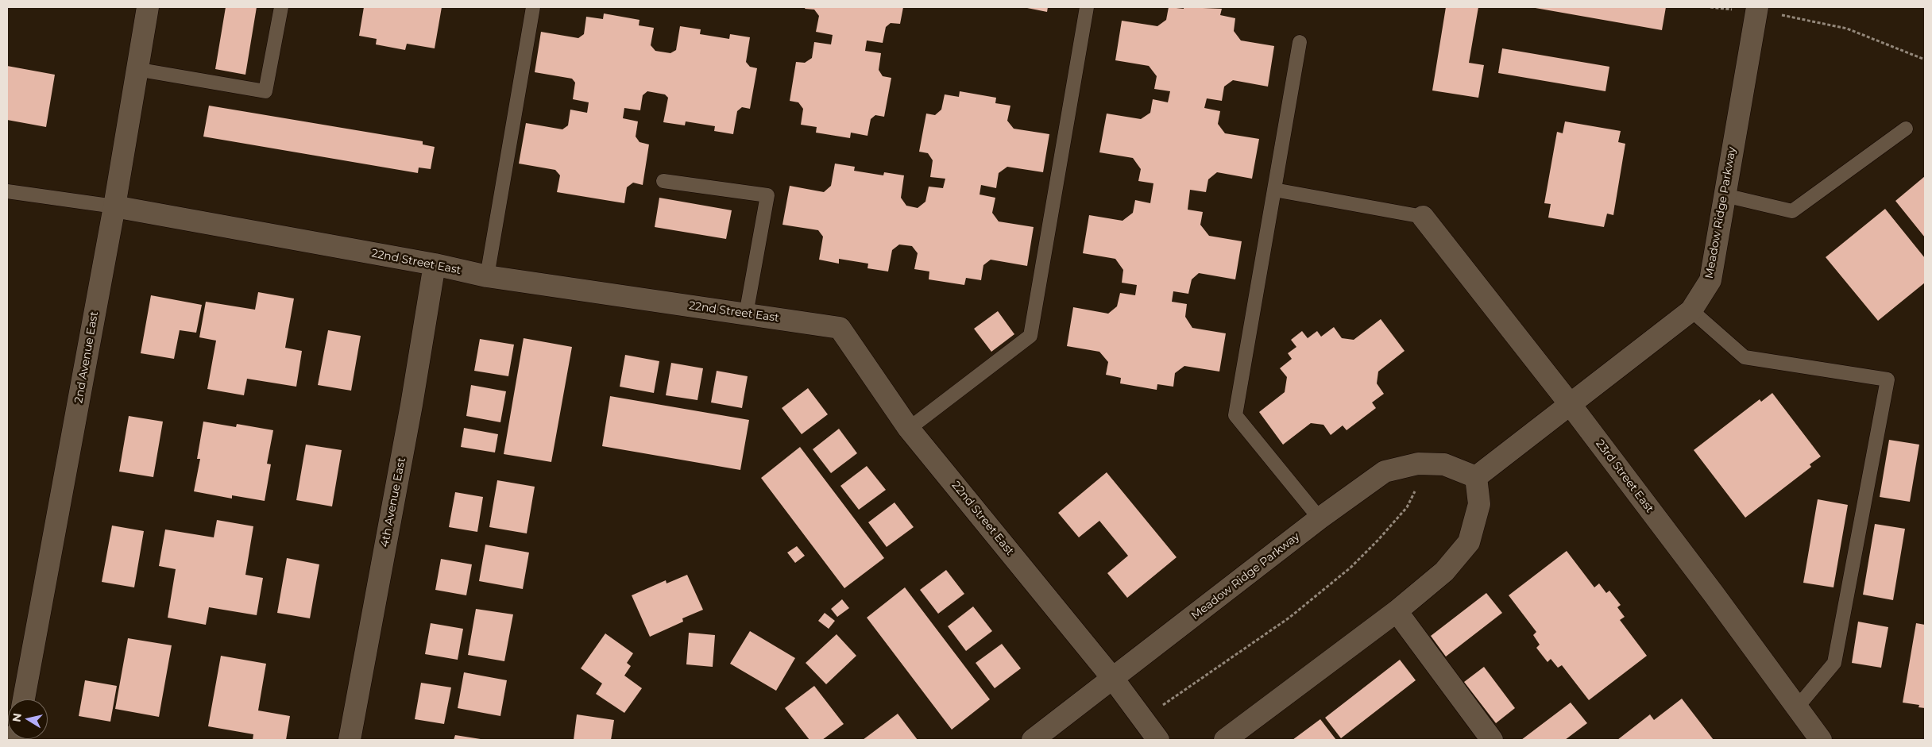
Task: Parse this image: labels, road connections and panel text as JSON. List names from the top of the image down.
{
  "streets": {
    "street": [
      "Meadow Ridge Parkway",
      "22nd Street East",
      "2nd Avenue East",
      "23rd Street East",
      "4th Avenue East"
    ]
  },
  "crossings": [
    ["Meadow Ridge Parkway", "22nd Street East"],
    ["Meadow Ridge Parkway", "23rd Street East"],
    ["22nd Street East", "2nd Avenue East"],
    ["22nd Street East", "4th Avenue East"]
  ],
  "north": "left"
}
